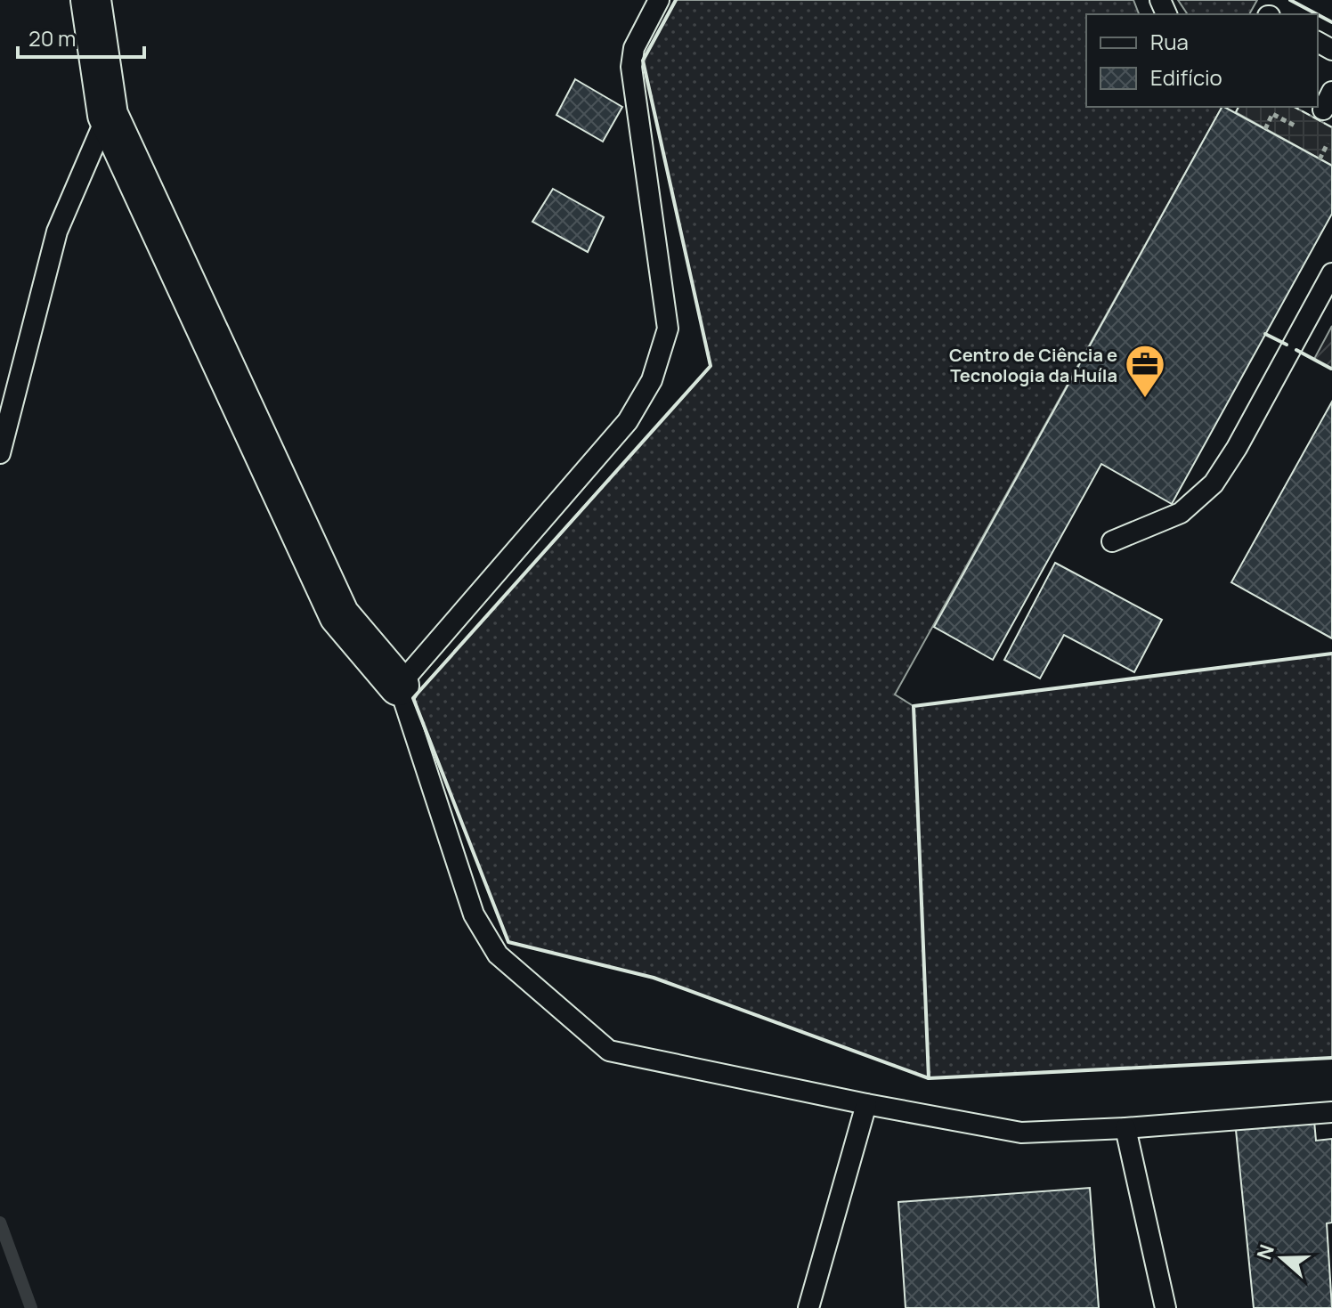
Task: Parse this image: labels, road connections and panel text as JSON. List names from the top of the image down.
{
  "places": {
    "office": ["Centro de Ciência e Tecnologia da Huíla"]
  },
  "legend": ["Rua", "Edifício"],
  "scale_bar": "20 m",
  "north": "left"
}
